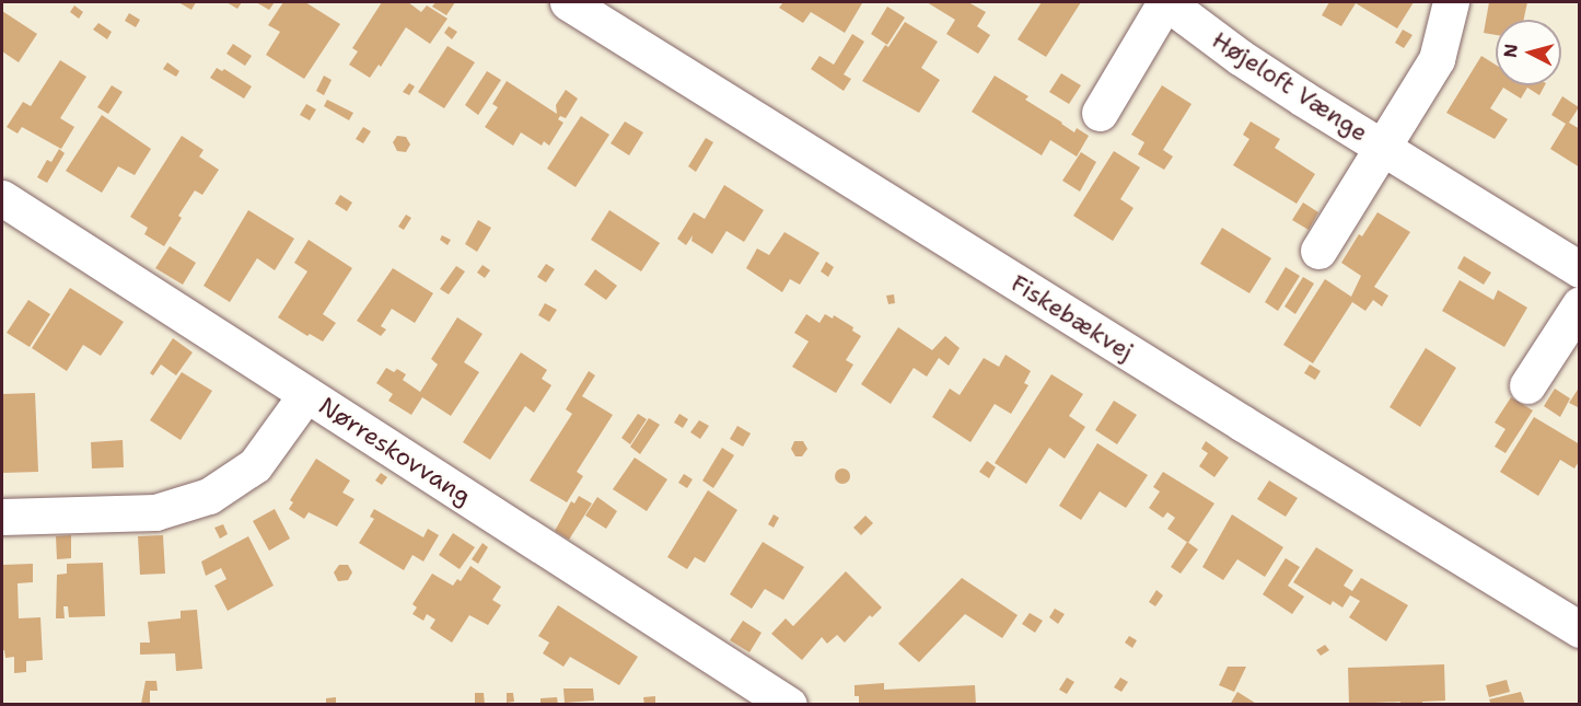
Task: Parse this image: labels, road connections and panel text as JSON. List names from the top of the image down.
{
  "streets": {
    "street": ["Højeloft Vænge", "Fiskebækvej", "Nørreskovvang"]
  },
  "north": "left"
}
